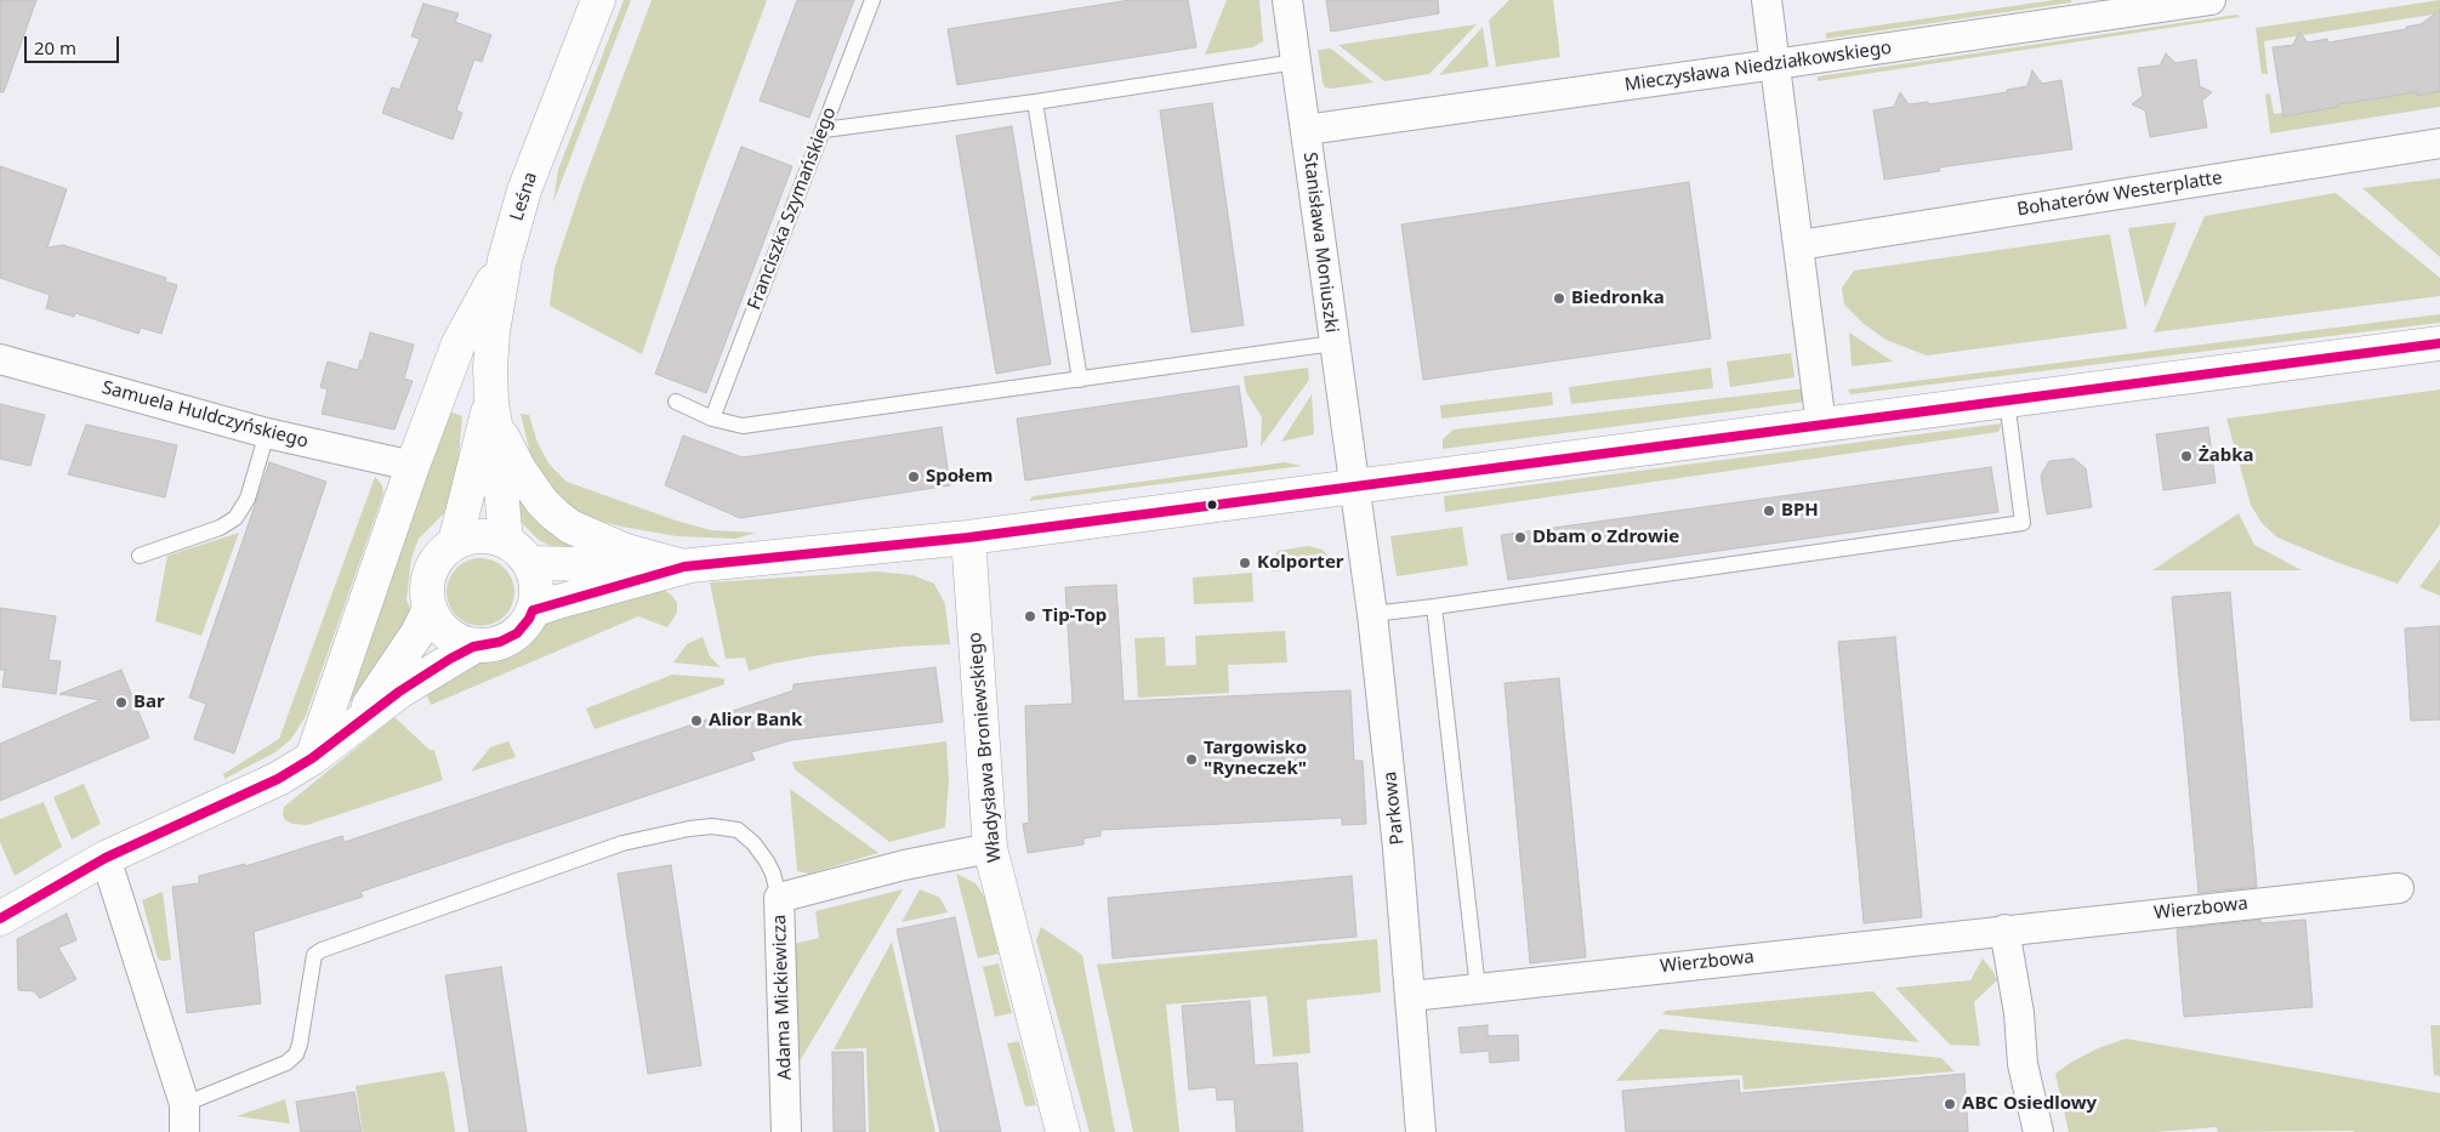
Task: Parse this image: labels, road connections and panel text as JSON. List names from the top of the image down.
{
  "streets": {
    "street": [
      "Mieczysława Niedziałkowskiego",
      "Bohaterów Westerplatte",
      "Leśna",
      "Stanisława Moniuszki",
      "Samuela Huldczyńskiego",
      "Władysława Broniewskiego",
      "Parkowa",
      "Wierzbowa",
      "Adama Mickiewicza"
    ],
    "lane": ["Franciszka Szymańskiego"]
  },
  "crossings": [
    ["Mieczysława Niedziałkowskiego", "Stanisława Moniuszki"],
    ["Stanisława Moniuszki", "Parkowa"],
    ["Władysława Broniewskiego", "Adama Mickiewicza"],
    ["Parkowa", "Wierzbowa"]
  ],
  "places": [
    "Biedronka",
    "Żabka",
    "Społem",
    "BPH",
    "Dbam o Zdrowie",
    "Kolporter",
    "Tip-Top",
    "Bar",
    "Alior Bank",
    "Targowisko \"Ryneczek\"",
    "ABC Osiedlowy"
  ],
  "scale_bar": "20 m"
}
